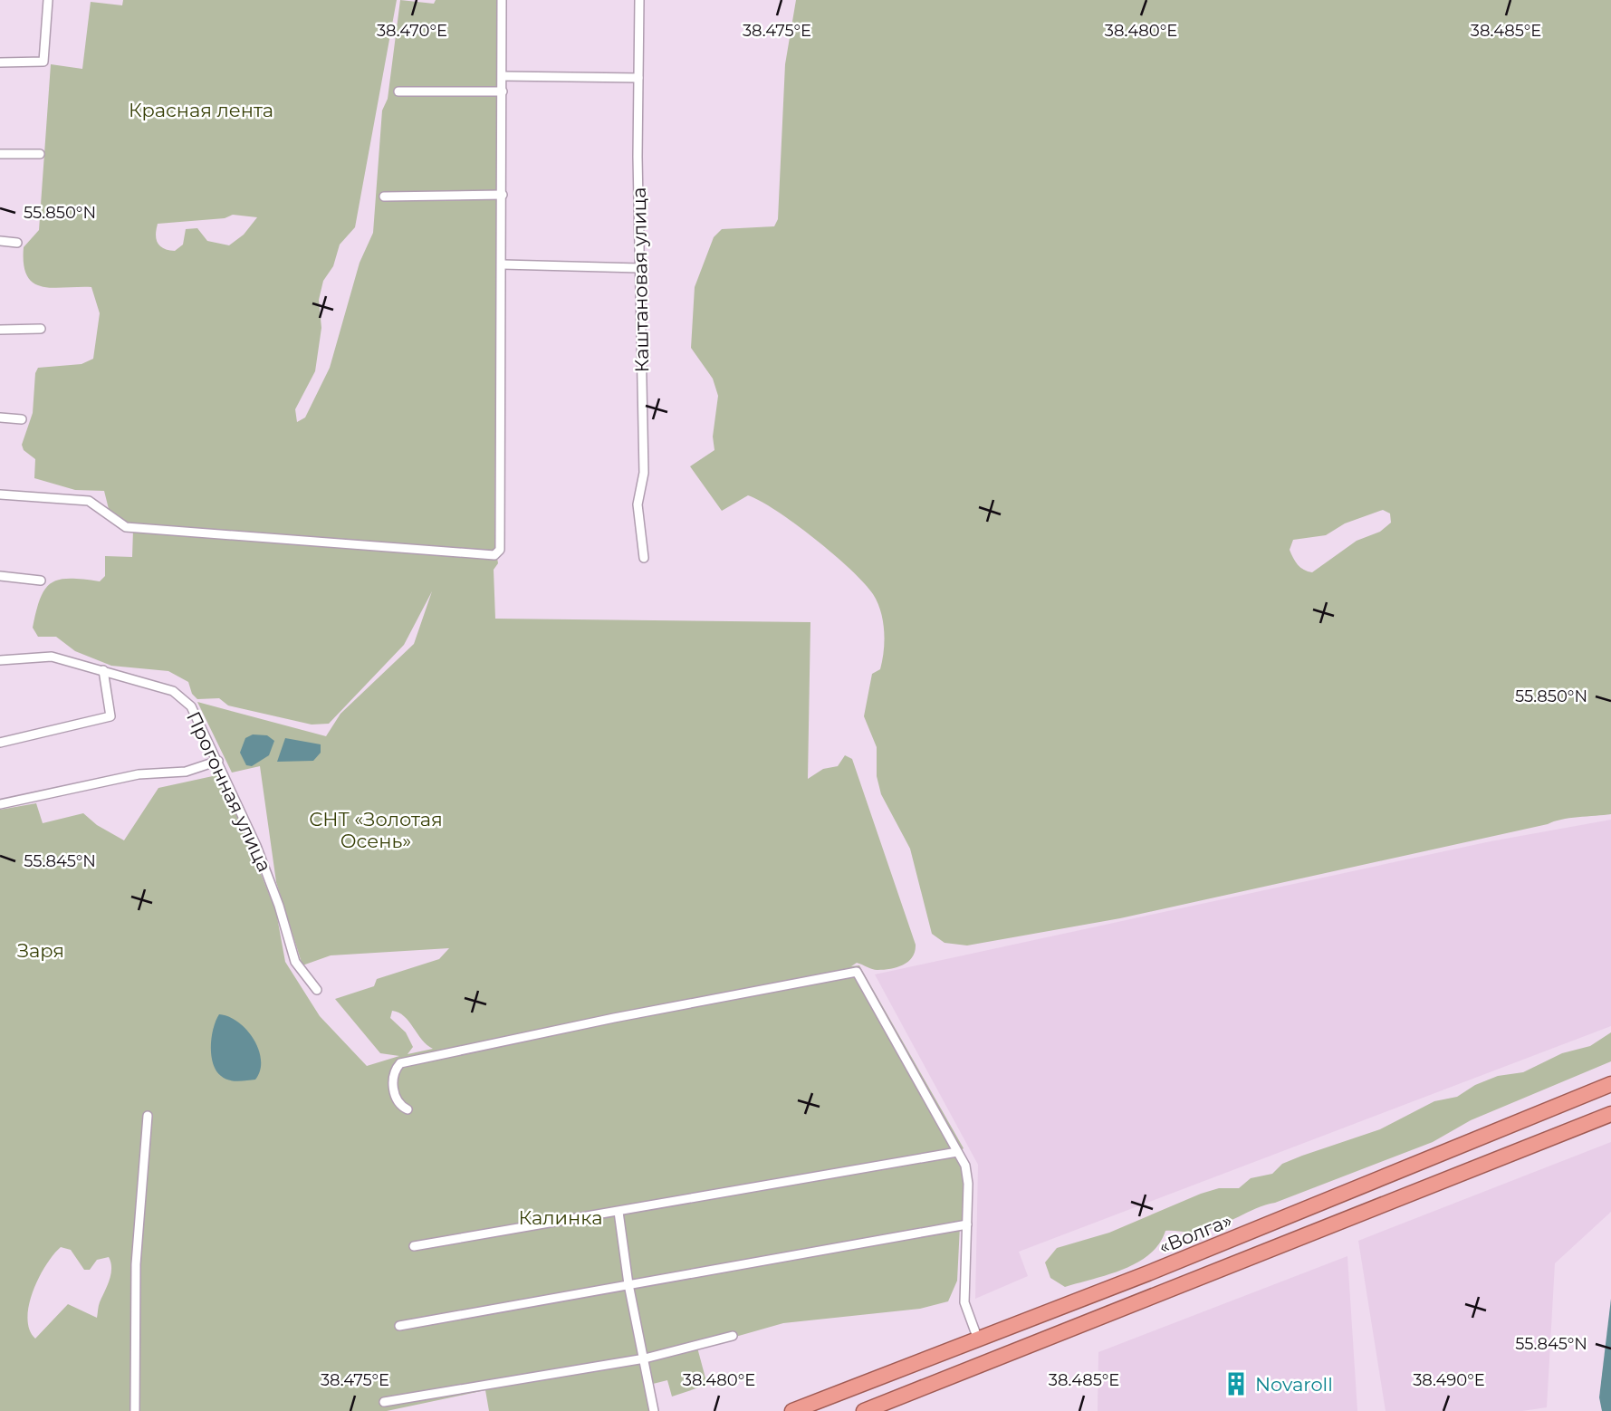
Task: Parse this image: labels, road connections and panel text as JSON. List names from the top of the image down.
{
  "streets": {
    "highway": ["«Волга»"],
    "street": ["Каштановая улица", "Прогонная улица"]
  },
  "parks": [
    "Красная лента",
    "СНТ «Золотая Осень»",
    "Заря",
    "Калинка"
  ],
  "places": {
    "building": ["Novaroll"]
  },
  "coordinates": [
    "38.470°E",
    "38.475°E",
    "38.480°E",
    "38.485°E",
    "55.850°N",
    "55.845°N",
    "38.490°E"
  ]
}
